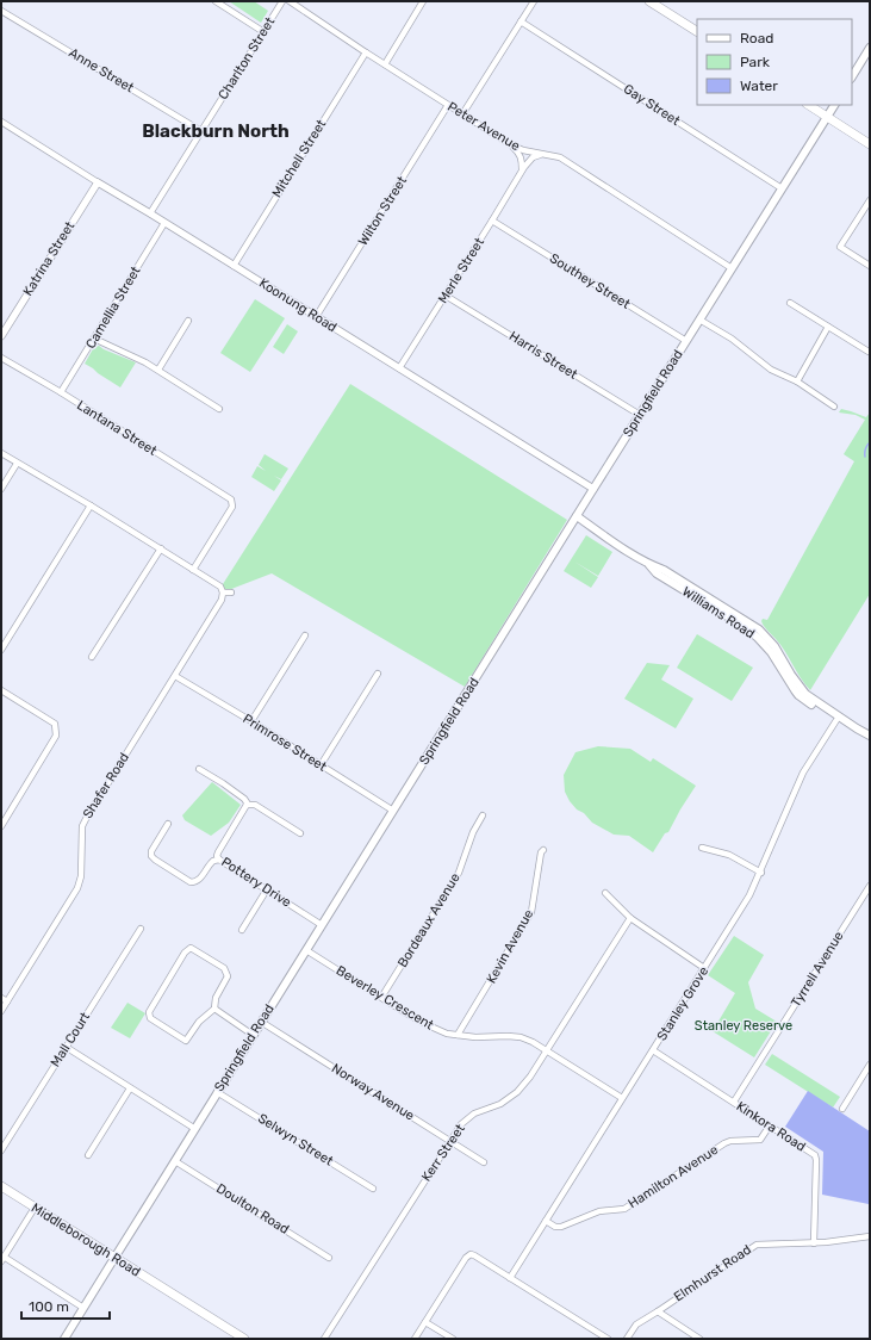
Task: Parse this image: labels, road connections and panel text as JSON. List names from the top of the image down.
{
  "streets": {
    "main road": ["Springfield Road", "Williams Road", "Middleborough Road"],
    "street": [
      "Charlton Street",
      "Anne Street",
      "Gay Street",
      "Peter Avenue",
      "Mitchell Street",
      "Wilton Street",
      "Katrina Street",
      "Merle Street",
      "Southey Street",
      "Koonung Road",
      "Camellia Street",
      "Harris Street",
      "Lantana Street",
      "Primrose Street",
      "Shafer Road",
      "Pottery Drive",
      "Bordeaux Avenue",
      "Kevin Avenue",
      "Tyrrell Avenue",
      "Beverley Crescent",
      "Stanley Grove",
      "Mall Court",
      "Norway Avenue",
      "Kinkora Road",
      "Selwyn Street",
      "Kerr Street",
      "Hamilton Avenue",
      "Doulton Road",
      "Elmhurst Road"
    ]
  },
  "crossings": [
    ["Charlton Street", "Anne Street"],
    ["Charlton Street", "Koonung Road"],
    ["Gay Street", "Springfield Road"],
    ["Peter Avenue", "Mitchell Street"],
    ["Peter Avenue", "Wilton Street"],
    ["Peter Avenue", "Merle Street"],
    ["Peter Avenue", "Springfield Road"],
    ["Mitchell Street", "Koonung Road"],
    ["Wilton Street", "Koonung Road"],
    ["Katrina Street", "Koonung Road"],
    ["Merle Street", "Southey Street"],
    ["Merle Street", "Koonung Road"],
    ["Merle Street", "Harris Street"],
    ["Southey Street", "Springfield Road"],
    ["Koonung Road", "Camellia Street"],
    ["Koonung Road", "Springfield Road"],
    ["Camellia Street", "Lantana Street"],
    ["Harris Street", "Springfield Road"],
    ["Springfield Road", "Williams Road"],
    ["Springfield Road", "Primrose Street"],
    ["Springfield Road", "Pottery Drive"],
    ["Springfield Road", "Beverley Crescent"],
    ["Springfield Road", "Norway Avenue"],
    ["Springfield Road", "Selwyn Street"],
    ["Springfield Road", "Doulton Road"],
    ["Springfield Road", "Middleborough Road"],
    ["Williams Road", "Stanley Grove"],
    ["Primrose Street", "Shafer Road"],
    ["Bordeaux Avenue", "Beverley Crescent"],
    ["Kevin Avenue", "Beverley Crescent"],
    ["Tyrrell Avenue", "Kinkora Road"],
    ["Beverley Crescent", "Stanley Grove"],
    ["Beverley Crescent", "Kerr Street"],
    ["Stanley Grove", "Kinkora Road"],
    ["Stanley Grove", "Hamilton Avenue"],
    ["Norway Avenue", "Kerr Street"],
    ["Kinkora Road", "Hamilton Avenue"],
    ["Kinkora Road", "Elmhurst Road"]
  ],
  "districts": ["Blackburn North"],
  "parks": ["Stanley Reserve"],
  "legend": ["Road", "Park", "Water"],
  "scale_bar": "100 m"
}
